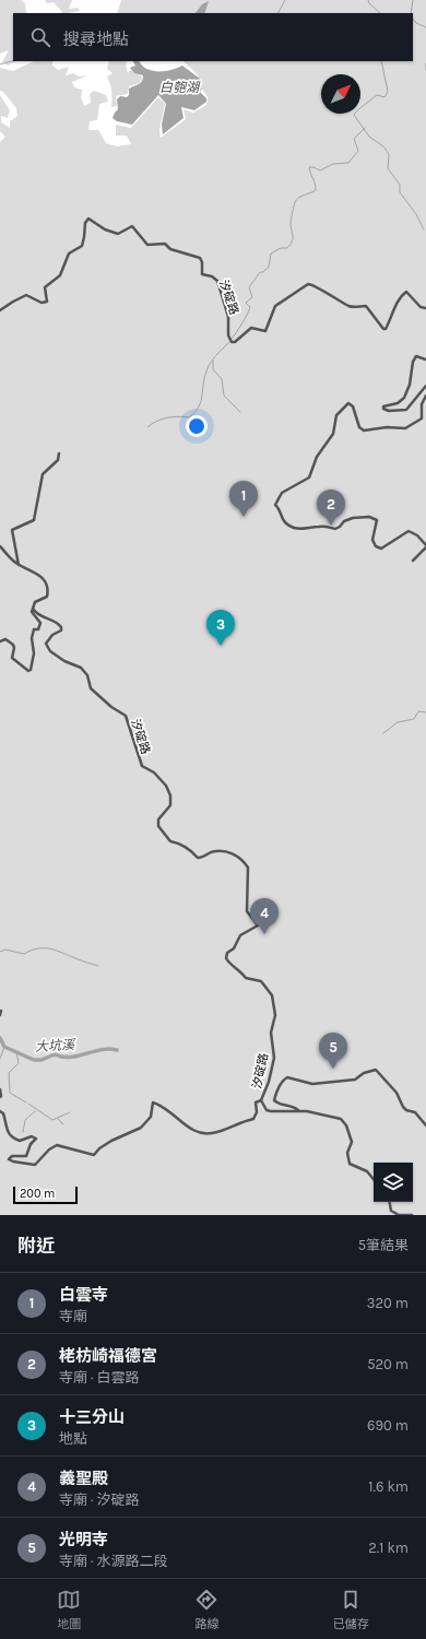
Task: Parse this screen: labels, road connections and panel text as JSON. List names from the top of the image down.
{
  "streets": {
    "street": ["汐碇路"]
  },
  "water": ["白匏湖", "大坑溪"],
  "scale_bar": "200 m",
  "north": "top right",
  "page": {
    "search": "搜尋地點",
    "pins": [
      "1",
      "2",
      "3",
      "4",
      "5"
    ],
    "scale": "200 m",
    "heading": ["附近", "5筆結果"],
    "list": [
      {
        "mark": "1",
        "name": "白雲寺",
        "note": "寺廟",
        "value": "320 m"
      },
      {
        "mark": "2",
        "name": "栳枋崎福德宮",
        "note": "寺廟 · 白雲路",
        "value": "520 m"
      },
      {
        "mark": "3",
        "name": "十三分山",
        "note": "地點",
        "value": "690 m"
      },
      {
        "mark": "4",
        "name": "義聖殿",
        "note": "寺廟 · 汐碇路",
        "value": "1.6 km"
      },
      {
        "mark": "5",
        "name": "光明寺",
        "note": "寺廟 · 水源路二段",
        "value": "2.1 km"
      }
    ],
    "nav": ["地圖", "路線", "已儲存"]
  }
}
